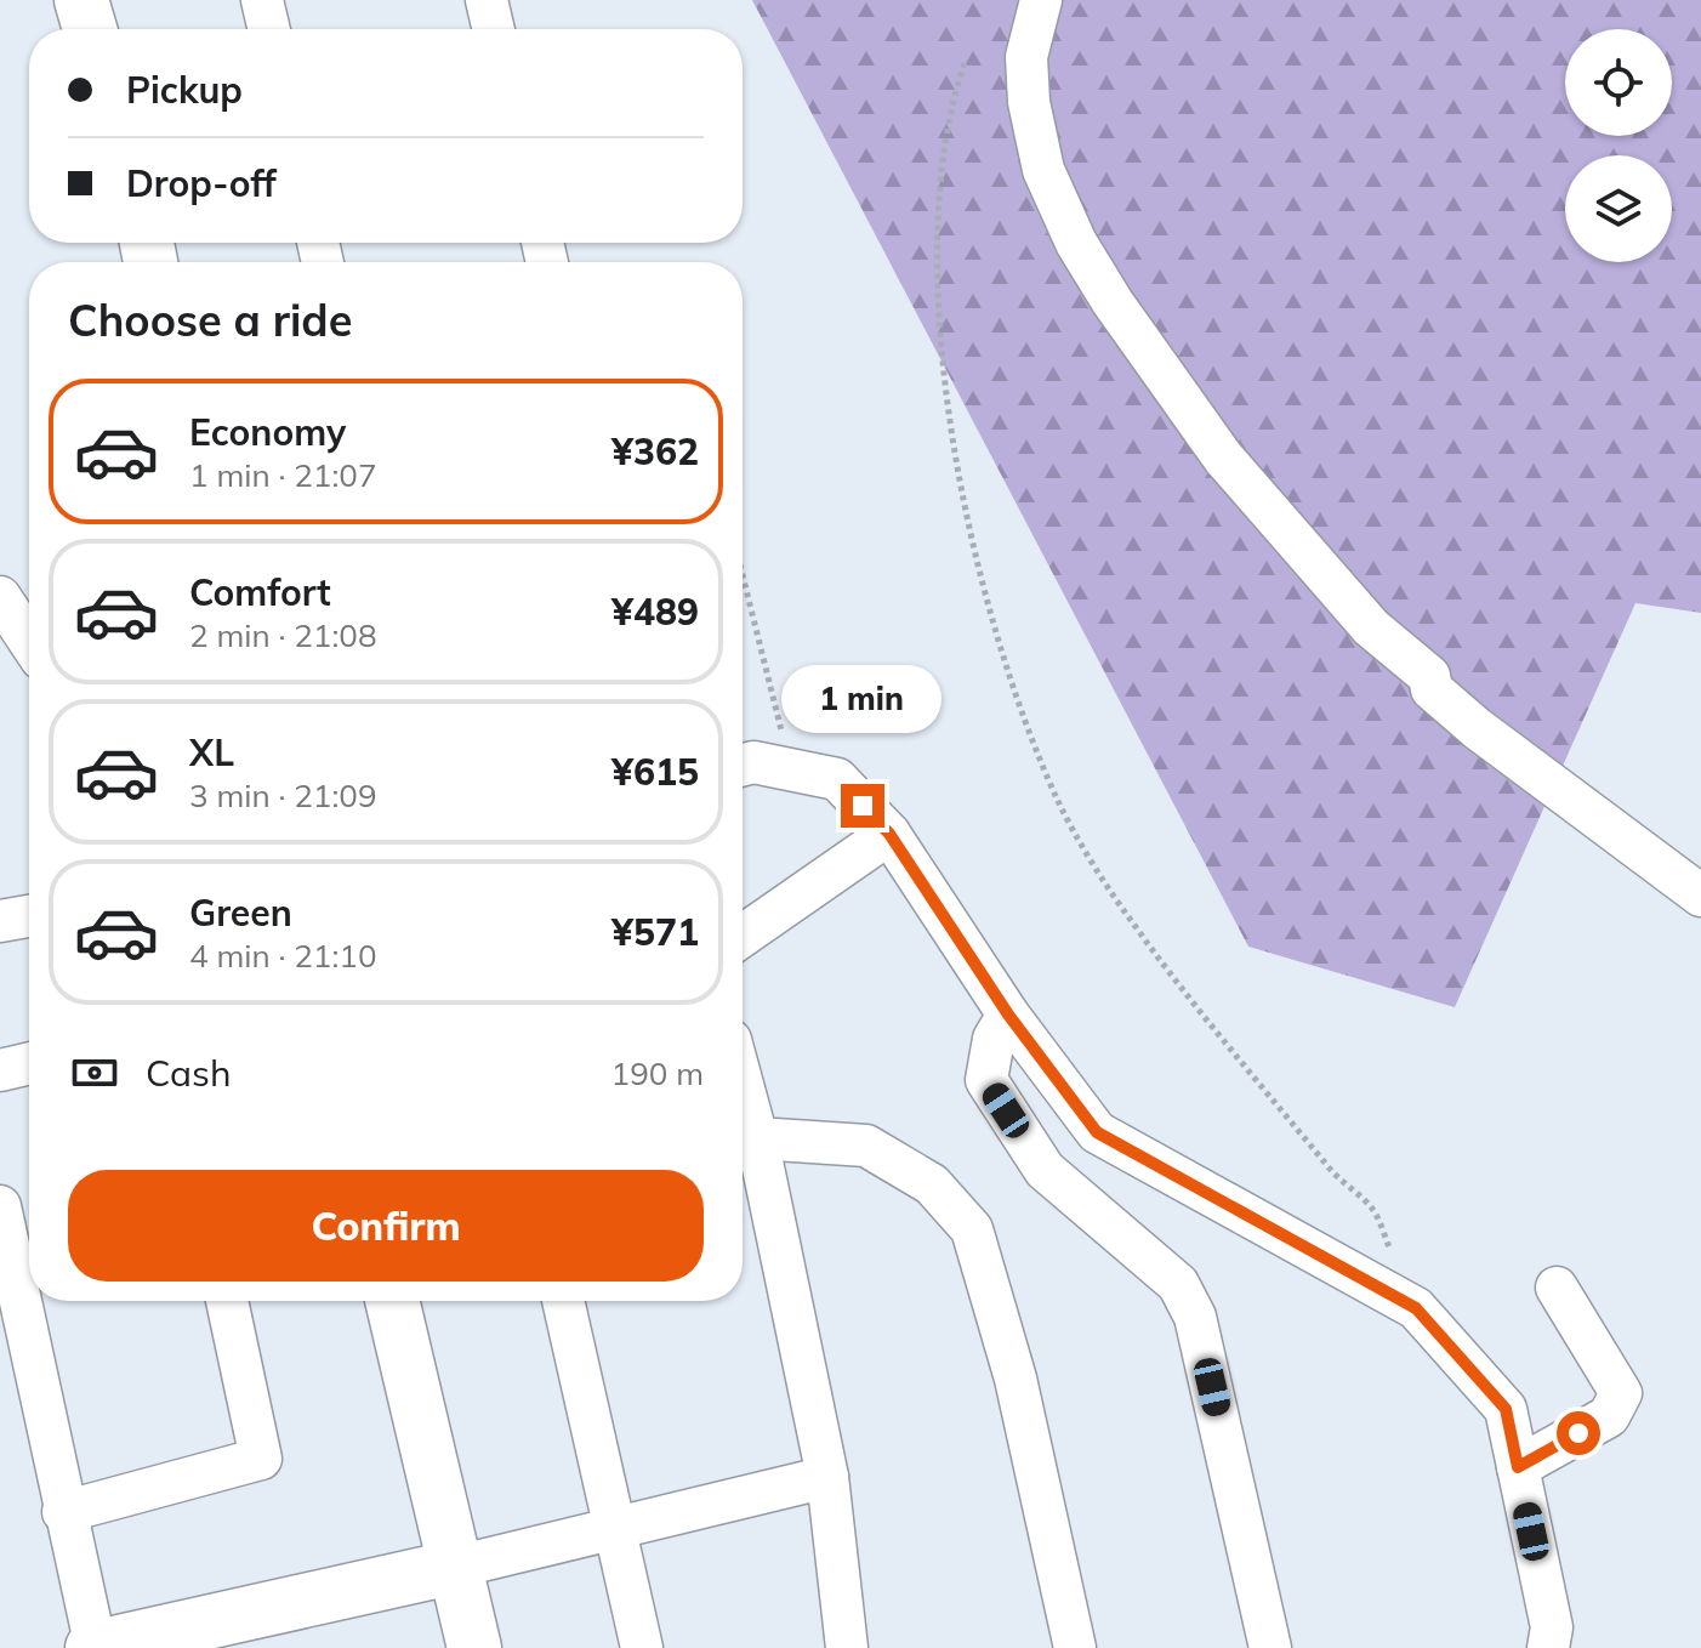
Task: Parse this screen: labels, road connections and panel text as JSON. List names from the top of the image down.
{
  "page": {
    "banner": ["Pickup", "Drop-off"],
    "heading": "Choose a ride",
    "list": [
      {
        "name": "Economy",
        "note": "1 min · 21:07",
        "value": "¥362"
      },
      {
        "name": "Comfort",
        "note": "2 min · 21:08",
        "value": "¥489"
      },
      {
        "name": "XL",
        "note": "3 min · 21:09",
        "value": "¥615"
      },
      {
        "name": "Green",
        "note": "4 min · 21:10",
        "value": "¥571"
      }
    ],
    "bubble": "1 min",
    "pay": ["Cash", "190 m"],
    "buttons": "Confirm"
  }
}
